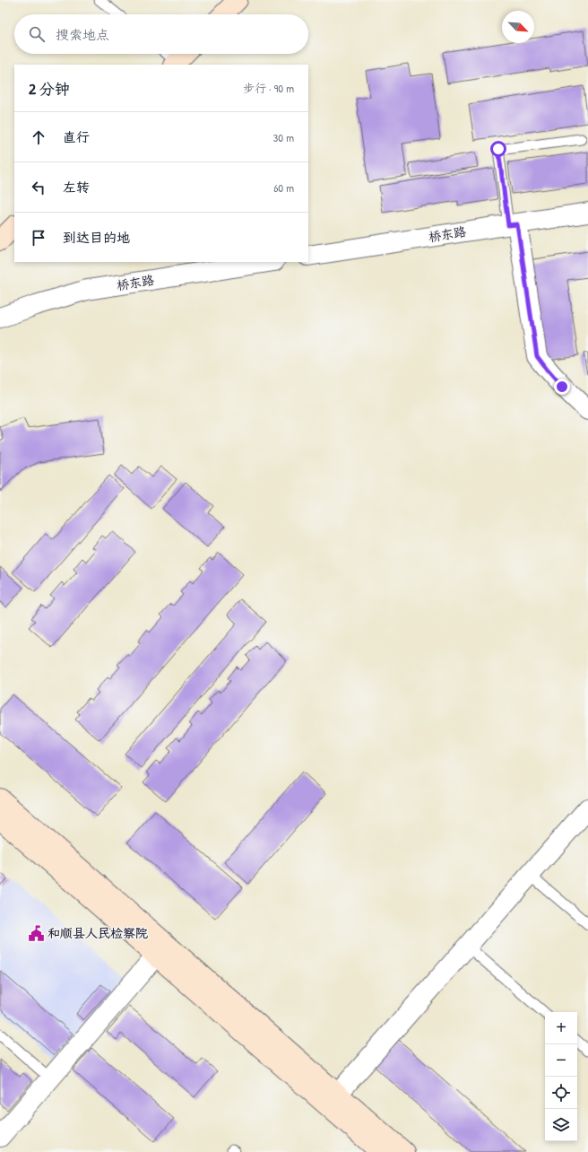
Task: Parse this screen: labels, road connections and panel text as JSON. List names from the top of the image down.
{
  "streets": {
    "street": ["桥东路"]
  },
  "places": {
    "public building": ["和顺县人民检察院"]
  },
  "north": "bottom right",
  "page": {
    "search": "搜索地点",
    "heading": ["2 分钟", "步行 · 90 m"],
    "list": [
      ["直行", "30 m"],
      ["左转", "60 m"],
      "到达目的地"
    ],
    "map_buttons": ["+", "−"]
  }
}
